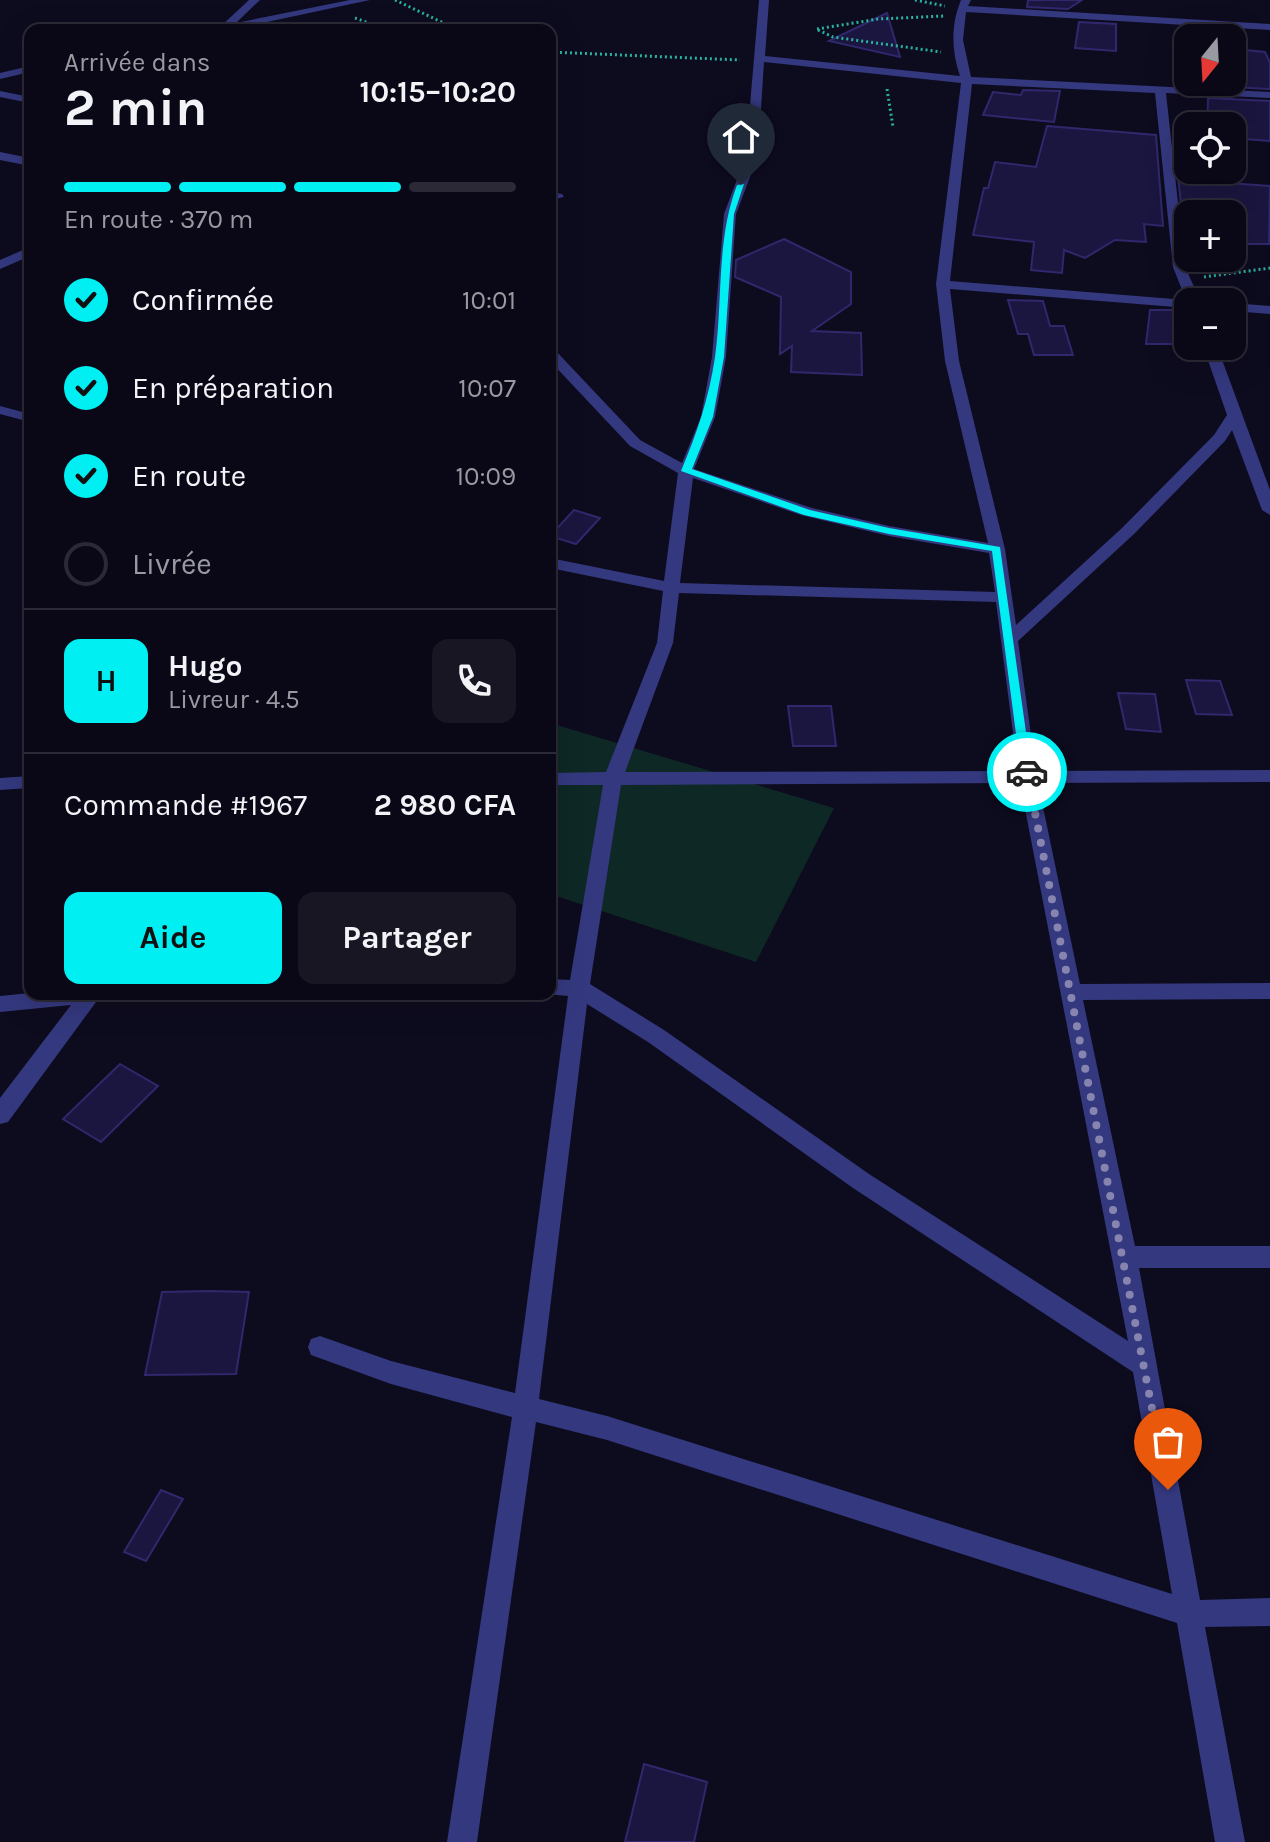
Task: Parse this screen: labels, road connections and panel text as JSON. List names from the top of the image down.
{
  "north": "bottom",
  "page": {
    "map_buttons": ["+", "−"],
    "heading": ["2 min", "Arrivée dans", "10:15–10:20"],
    "panel": [
      "Hugo",
      "Livreur · 4.5",
      "Commande #1967",
      "2 980 CFA"
    ],
    "bar": "En route · 370 m",
    "list": [
      ["Confirmée", "10:01"],
      ["En préparation", "10:07"],
      ["En route", "10:09"],
      "Livrée"
    ],
    "round": "H",
    "buttons": ["Aide", "Partager"]
  }
}
